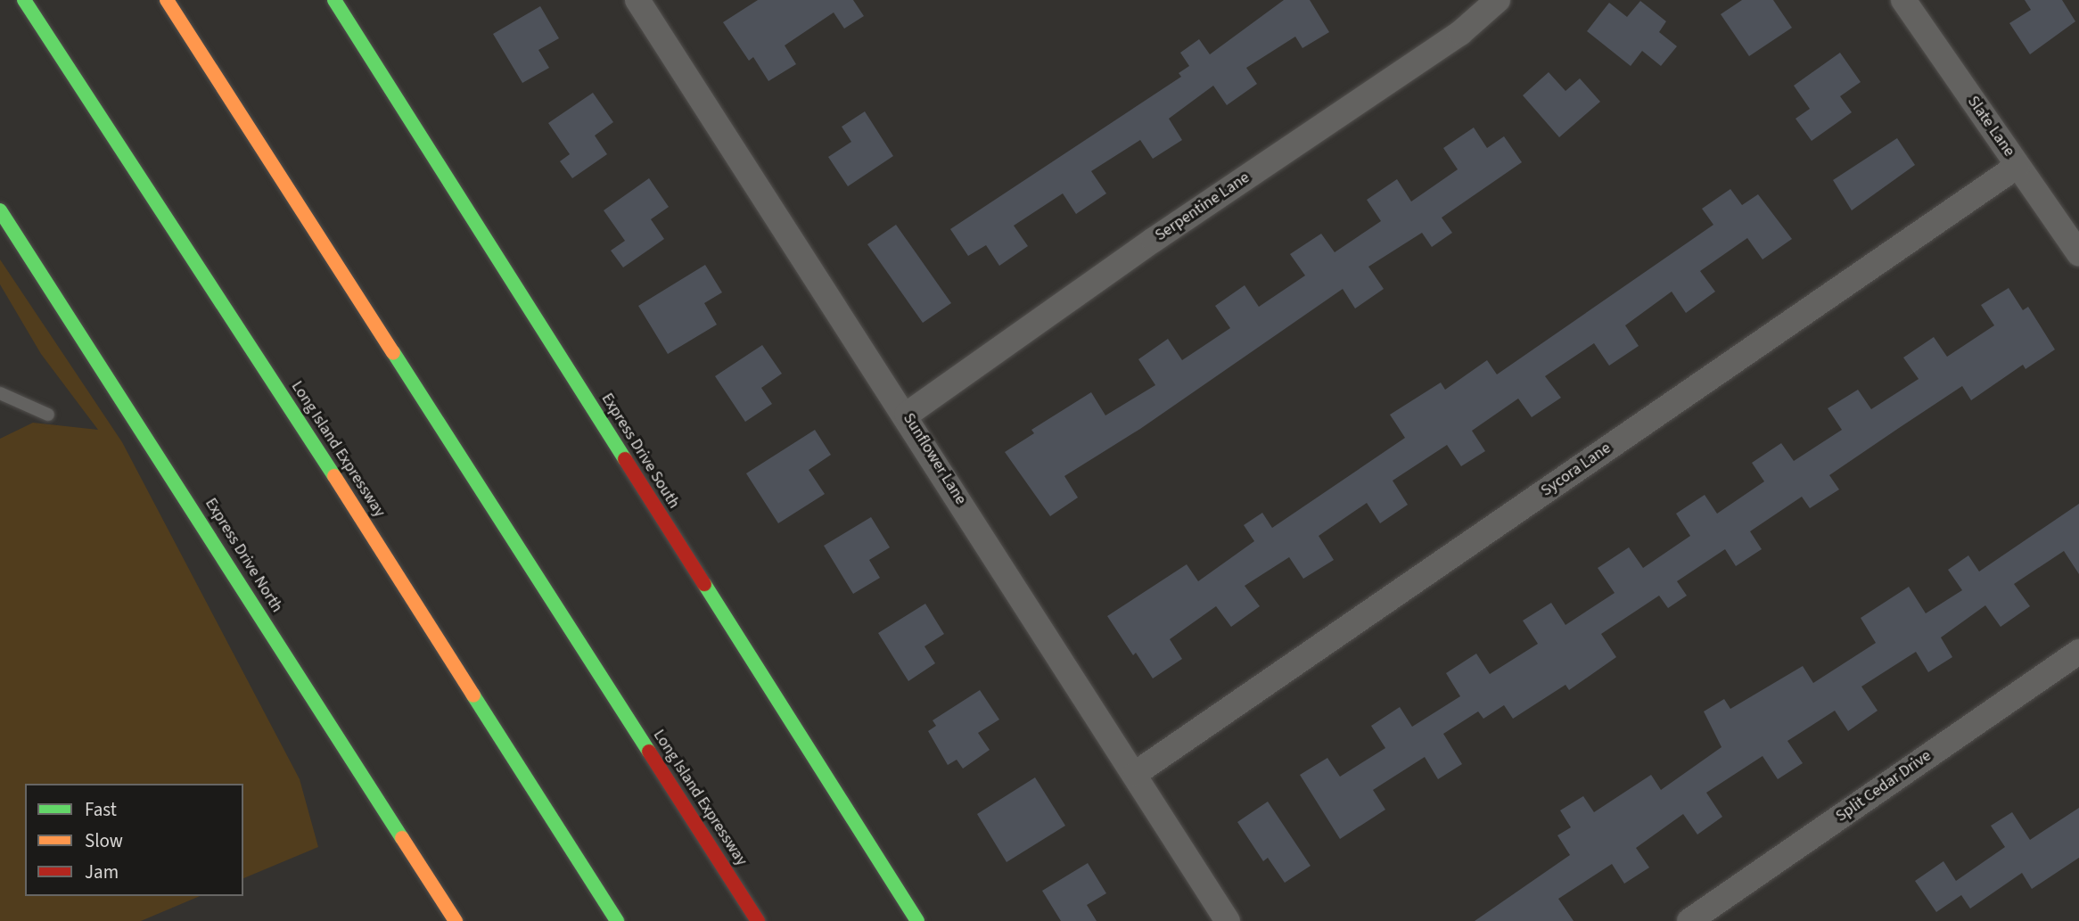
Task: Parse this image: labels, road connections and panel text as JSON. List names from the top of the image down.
{
  "streets": {
    "main road": ["Long Island Expressway", "Express Drive South", "Express Drive North"],
    "street": [
      "Slate Lane",
      "Serpentine Lane",
      "Sunflower Lane",
      "Sycora Lane",
      "Split Cedar Drive"
    ]
  },
  "crossings": [
    ["Slate Lane", "Sycora Lane"],
    ["Serpentine Lane", "Sunflower Lane"],
    ["Sunflower Lane", "Sycora Lane"]
  ],
  "legend": ["Fast", "Slow", "Jam"]
}
